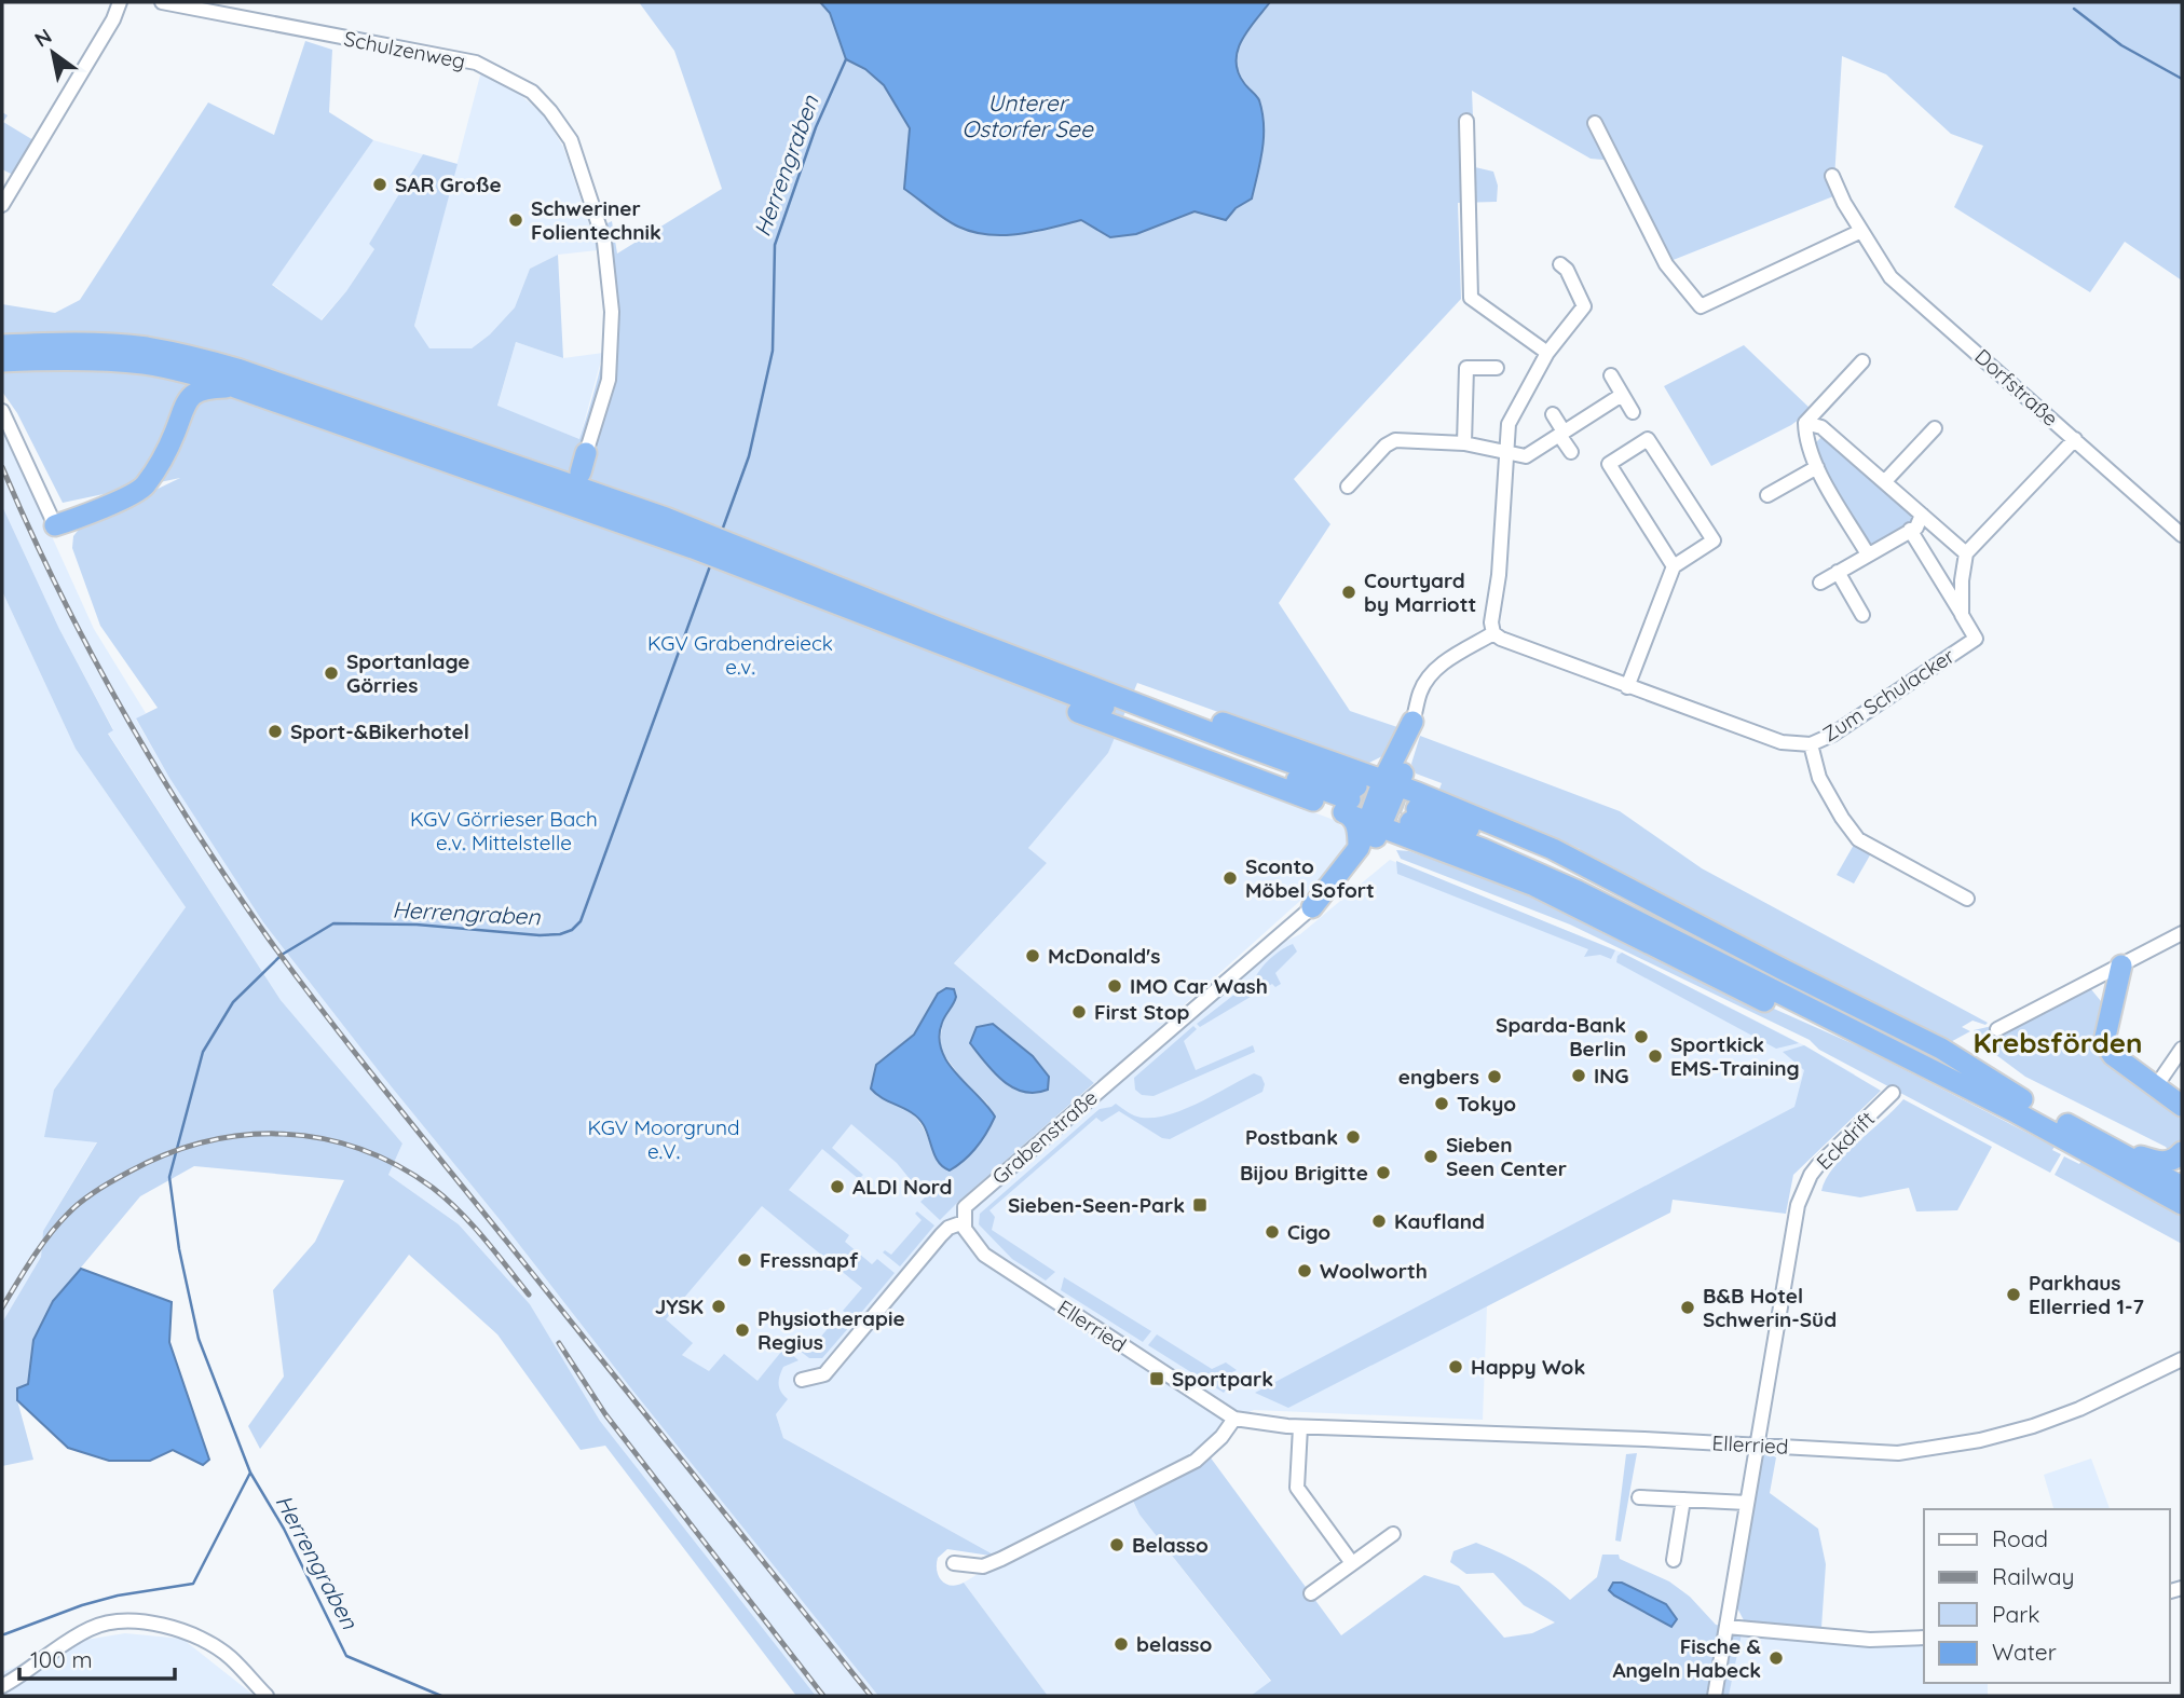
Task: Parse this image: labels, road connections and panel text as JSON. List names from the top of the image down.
{
  "streets": {
    "street": [
      "Schulzenweg",
      "Dorfstraße",
      "Zum Schulacker",
      "Grabenstraße",
      "Eckdrift",
      "Ellerried"
    ]
  },
  "crossings": [
    ["Grabenstraße", "Ellerried"],
    ["Eckdrift", "Ellerried"]
  ],
  "districts": ["Krebsförden"],
  "water": ["Unterer Ostorfer See", "Herrengraben"],
  "parks": ["KGV Grabendreieck e.v.", "KGV Görrieser Bach e.v. Mittelstelle", "KGV Moorgrund e.V."],
  "places": {
    "other": [
      "SAR Große",
      "Schweriner Folientechnik",
      "Courtyard by Marriott",
      "Sportanlage Görries",
      "Sport-&Bikerhotel",
      "Sconto Möbel Sofort",
      "McDonald's",
      "IMO Car Wash",
      "First Stop",
      "Sparda-Bank Berlin",
      "Sportkick EMS-Training",
      "ING",
      "engbers",
      "Tokyo",
      "Postbank",
      "Sieben Seen Center",
      "Bijou Brigitte",
      "ALDI Nord",
      "Kaufland",
      "Cigo",
      "Fressnapf",
      "Woolworth",
      "Parkhaus Ellerried 1-7",
      "JYSK",
      "B&B Hotel Schwerin-Süd",
      "Physiotherapie Regius",
      "Happy Wok",
      "Belasso",
      "belasso",
      "Fische & Angeln Habeck"
    ],
    "transit": ["Sieben-Seen-Park", "Sportpark"]
  },
  "legend": [
    "Road",
    "Railway",
    "Park",
    "Water"
  ],
  "scale_bar": "100 m",
  "north": "top left"
}
